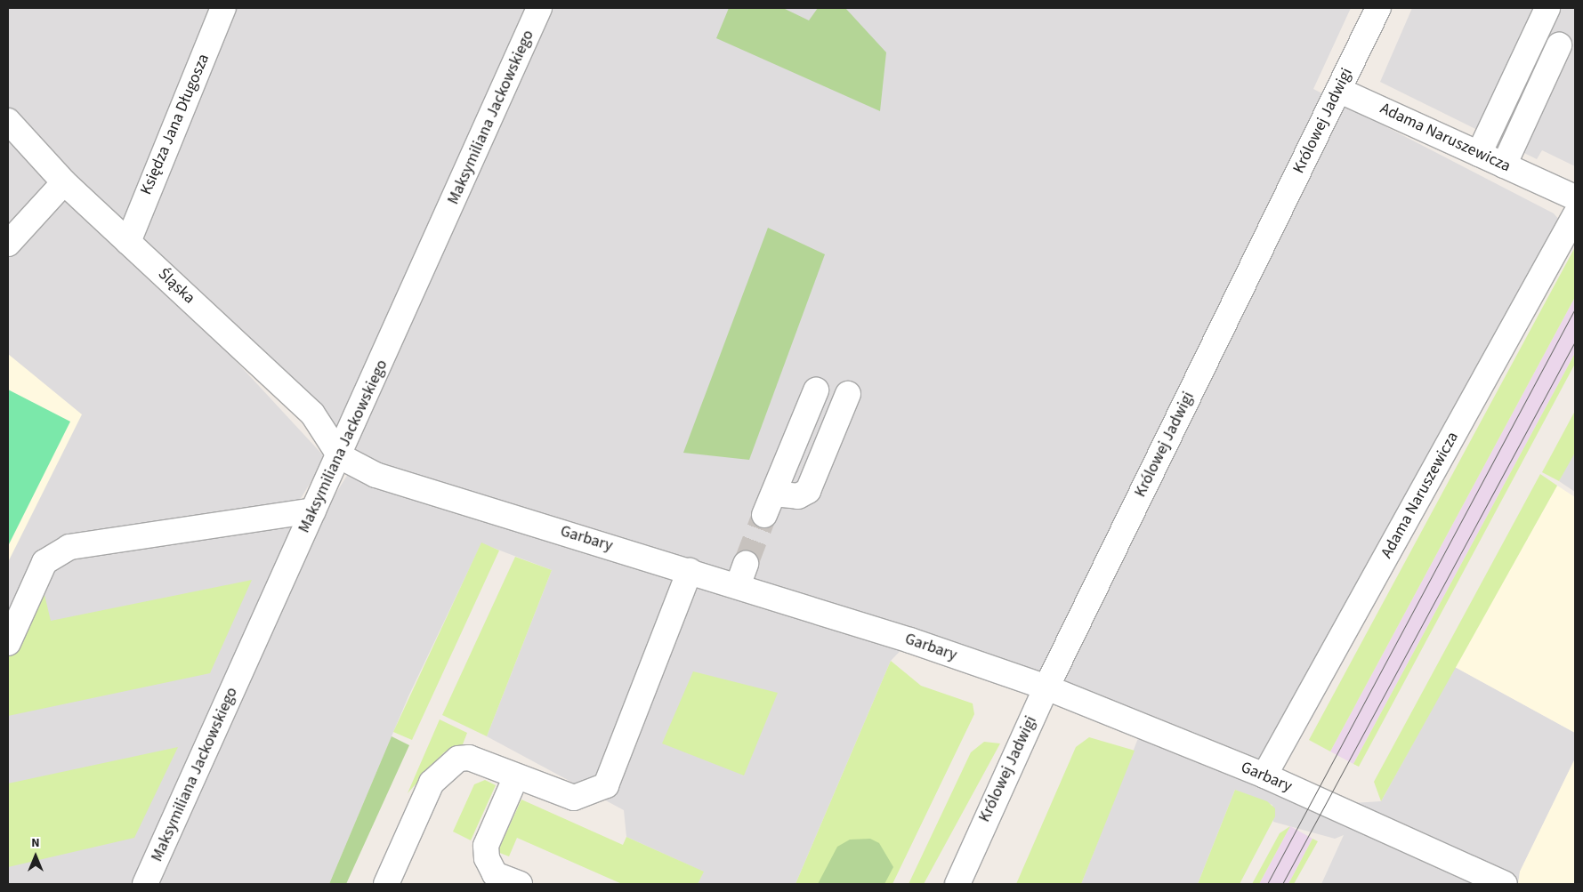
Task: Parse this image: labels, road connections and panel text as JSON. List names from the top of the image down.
{
  "streets": {
    "street": [
      "Maksymiliana Jackowskiego",
      "Królowej Jadwigi",
      "Księdza Jana Długosza",
      "Adama Naruszewicza",
      "Śląska",
      "Garbary"
    ]
  },
  "crossings": [
    ["Maksymiliana Jackowskiego", "Śląska"],
    ["Maksymiliana Jackowskiego", "Garbary"],
    ["Królowej Jadwigi", "Adama Naruszewicza"],
    ["Królowej Jadwigi", "Garbary"],
    ["Księdza Jana Długosza", "Śląska"],
    ["Adama Naruszewicza", "Garbary"],
    ["Śląska", "Garbary"]
  ],
  "north": "top"
}
